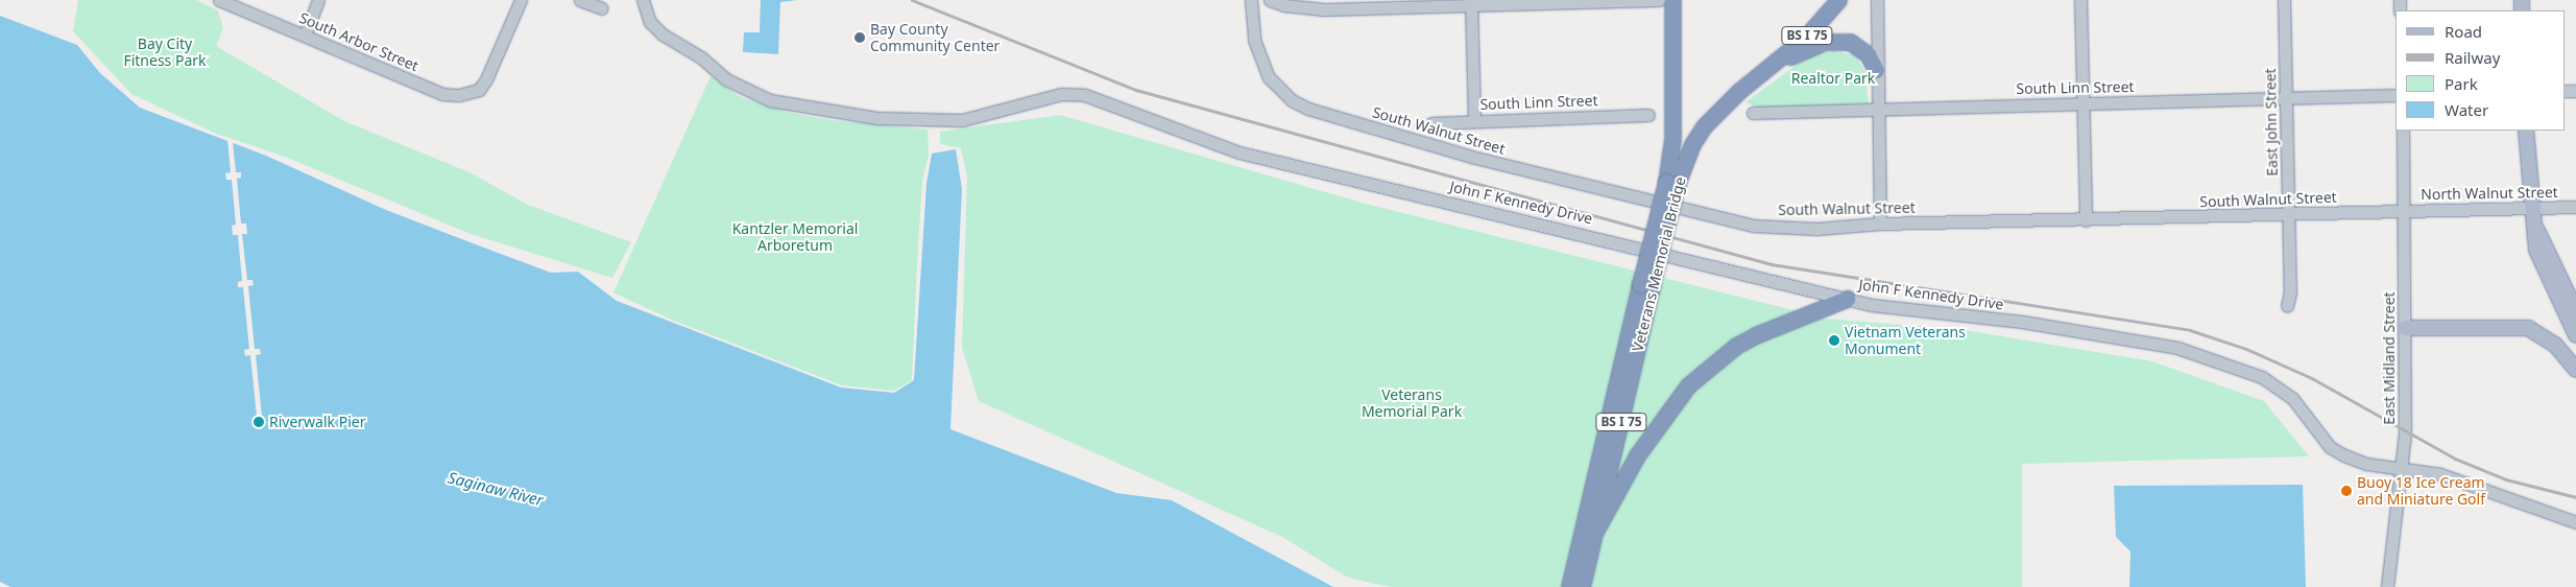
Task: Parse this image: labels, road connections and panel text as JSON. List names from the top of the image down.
{
  "streets": {
    "highway": ["BS I 75", "Veterans Memorial Bridge"],
    "street": [
      "South Arbor Street",
      "South Linn Street",
      "East John Street",
      "South Walnut Street",
      "North Walnut Street",
      "John F Kennedy Drive",
      "East Midland Street"
    ]
  },
  "crossings": [
    ["BS I 75", "Veterans Memorial Bridge"],
    ["South Linn Street", "East John Street"],
    ["East John Street", "South Walnut Street"],
    ["South Walnut Street", "North Walnut Street"],
    ["South Walnut Street", "East Midland Street"],
    ["North Walnut Street", "East Midland Street"],
    ["John F Kennedy Drive", "East Midland Street"]
  ],
  "water": ["Saginaw River"],
  "parks": [
    "Bay City Fitness Park",
    "Realtor Park",
    "Kantzler Memorial Arboretum",
    "Veterans Memorial Park"
  ],
  "places": [
    "Bay County Community Center",
    "Vietnam Veterans Monument",
    "Riverwalk Pier",
    "Buoy 18 Ice Cream and Miniature Golf"
  ],
  "legend": [
    "Road",
    "Railway",
    "Park",
    "Water"
  ]
}
